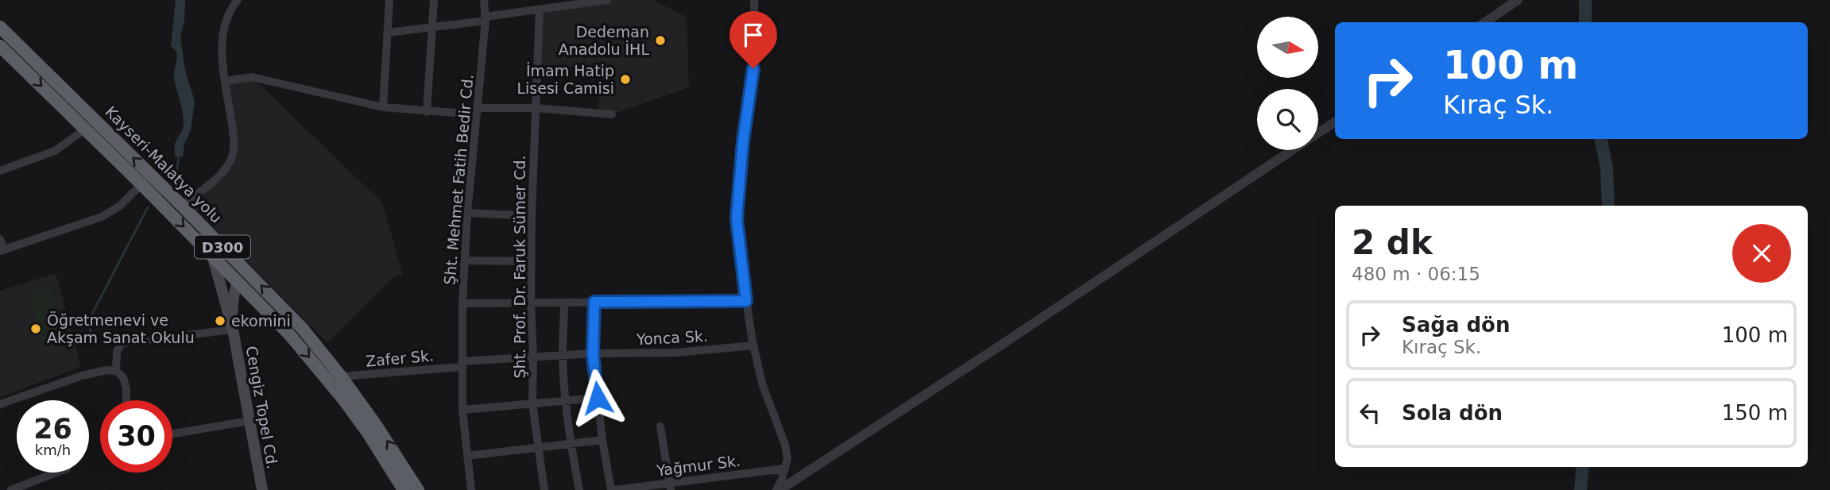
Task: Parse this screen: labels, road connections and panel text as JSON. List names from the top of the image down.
{
  "streets": {
    "highway": ["Kayseri-Malatya yolu", "D300"],
    "main road": ["Cengiz Topel Cd."],
    "street": [
      "Şht. Mehmet Fatih Bedir Cd.",
      "Şht. Prof. Dr. Faruk Sümer Cd.",
      "Yonca Sk.",
      "Zafer Sk.",
      "Yağmur Sk."
    ]
  },
  "crossings": [
    ["Kayseri-Malatya yolu", "Zafer Sk."],
    ["Şht. Mehmet Fatih Bedir Cd.", "Zafer Sk."],
    ["Şht. Prof. Dr. Faruk Sümer Cd.", "Zafer Sk."],
    ["Yonca Sk.", "Zafer Sk."]
  ],
  "places": [
    "Dedeman Anadolu İHL",
    "İmam Hatip Lisesi Camisi",
    "ekomini",
    "Öğretmenevi ve Akşam Sanat Okulu"
  ],
  "north": "right",
  "page": {
    "turn": ["100 m", "Kıraç Sk."],
    "heading": ["2 dk", "480 m · 06:15"],
    "list": [
      {
        "name": "Sağa dön",
        "note": "Kıraç Sk.",
        "value": "100 m"
      },
      {
        "name": "Sola dön",
        "value": "150 m"
      }
    ],
    "speed": "26 km/h",
    "limit": "30"
  }
}
